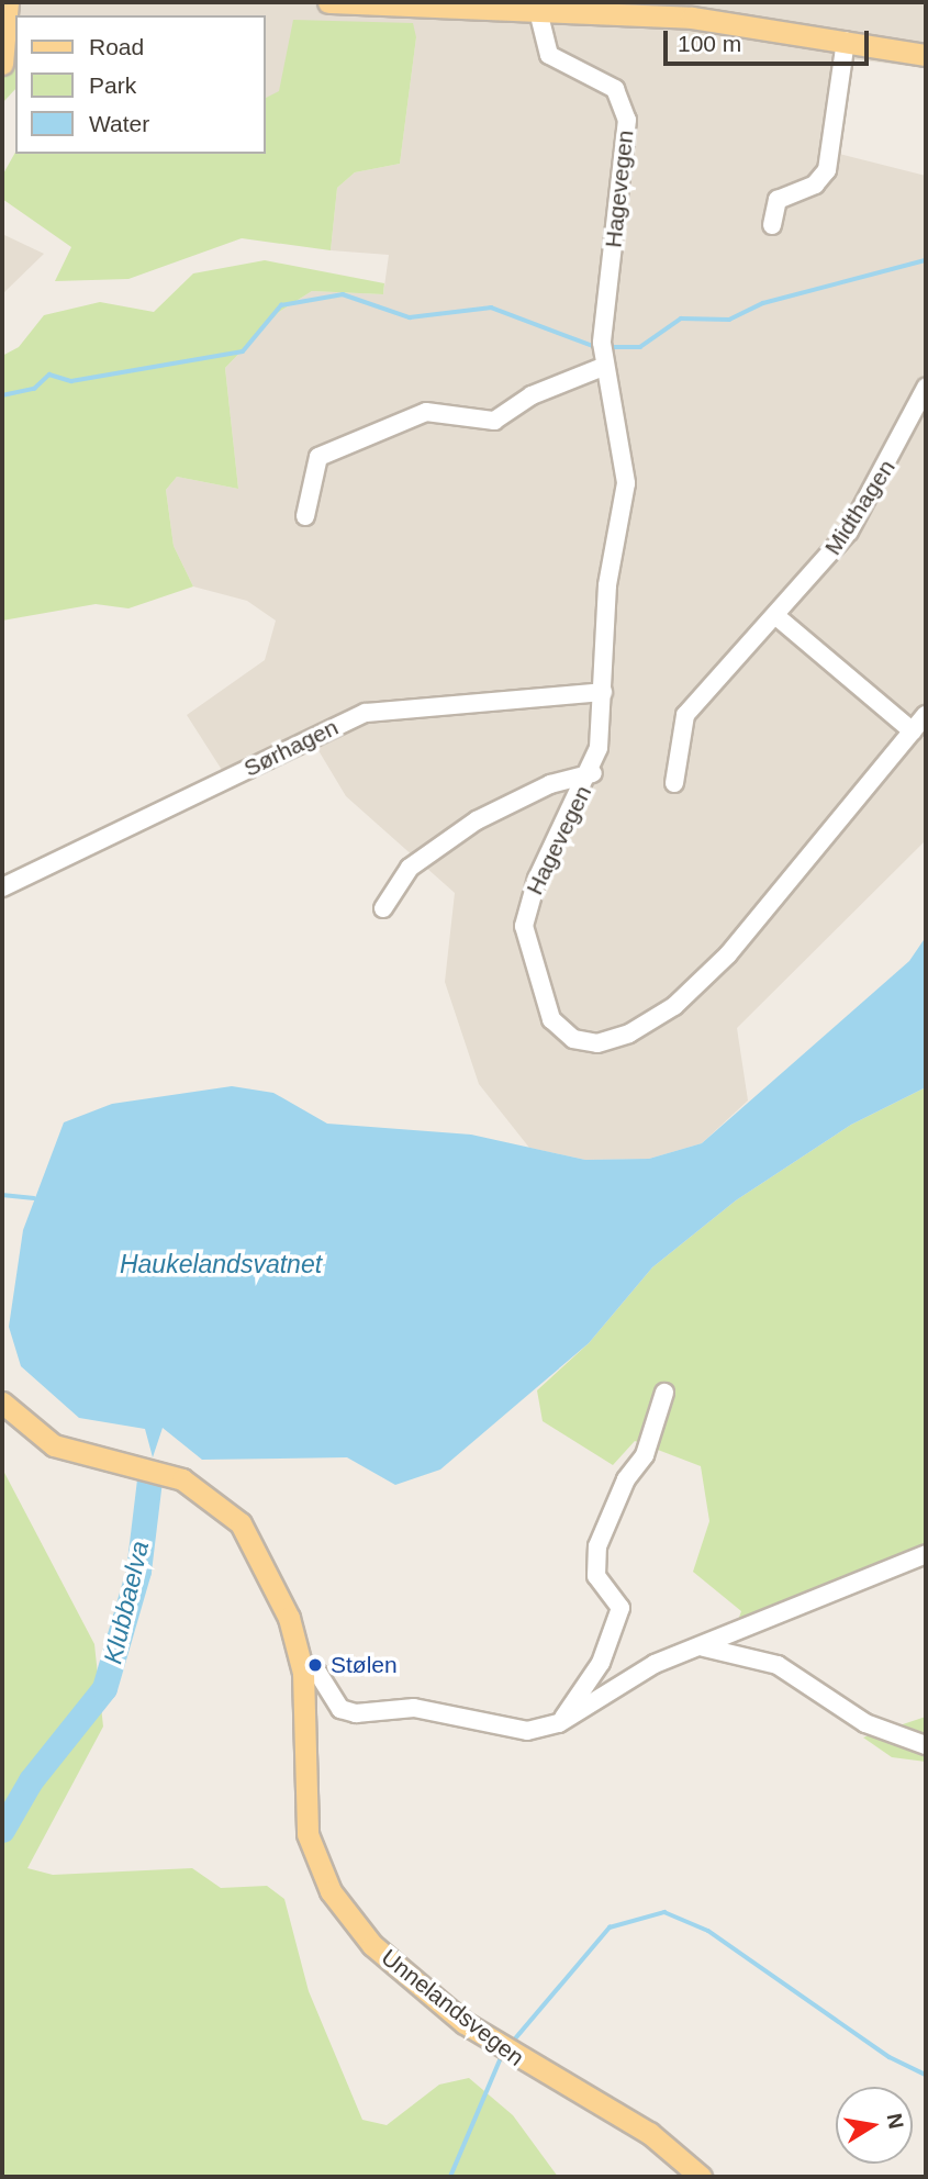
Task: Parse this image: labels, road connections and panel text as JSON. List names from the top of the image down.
{
  "streets": {
    "main road": ["Unnelandsvegen"],
    "street": ["Hagevegen", "Midthagen", "Sørhagen"]
  },
  "crossings": [
    ["Hagevegen", "Sørhagen"]
  ],
  "water": ["Haukelandsvatnet", "Klubbaelva"],
  "places": ["Stølen"],
  "legend": ["Road", "Park", "Water"],
  "scale_bar": "100 m",
  "north": "right"
}
